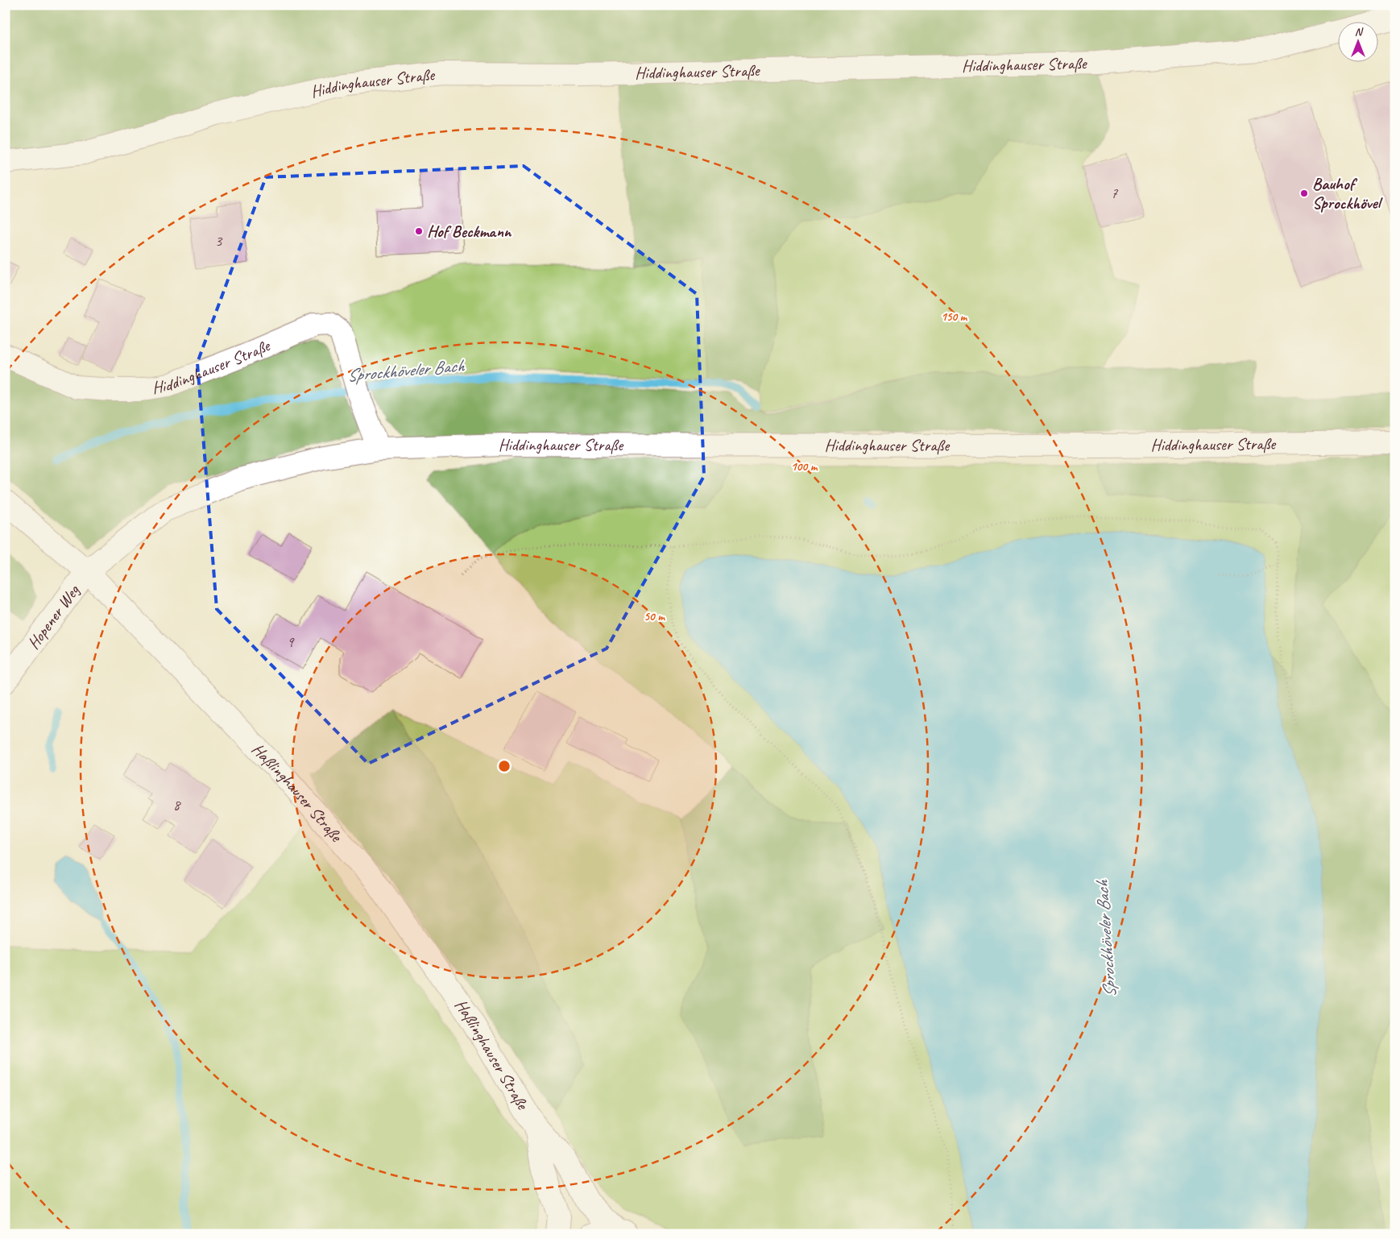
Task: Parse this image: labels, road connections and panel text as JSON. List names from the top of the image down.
{
  "streets": {
    "street": ["Hiddinghauser Straße", "Hopener Weg", "Haßlinghauser Straße"]
  },
  "crossings": [
    ["Hiddinghauser Straße", "Hopener Weg"],
    ["Hiddinghauser Straße", "Haßlinghauser Straße"],
    ["Hopener Weg", "Haßlinghauser Straße"]
  ],
  "water": ["Sprockhöveler Bach"],
  "places": ["Bauhof Sprockhövel", "Hof Beckmann"],
  "house_numbers": [
    "7",
    "3",
    "9",
    "8"
  ],
  "north": "top",
  "rings": ["150 m", "100 m", "50 m"]
}
